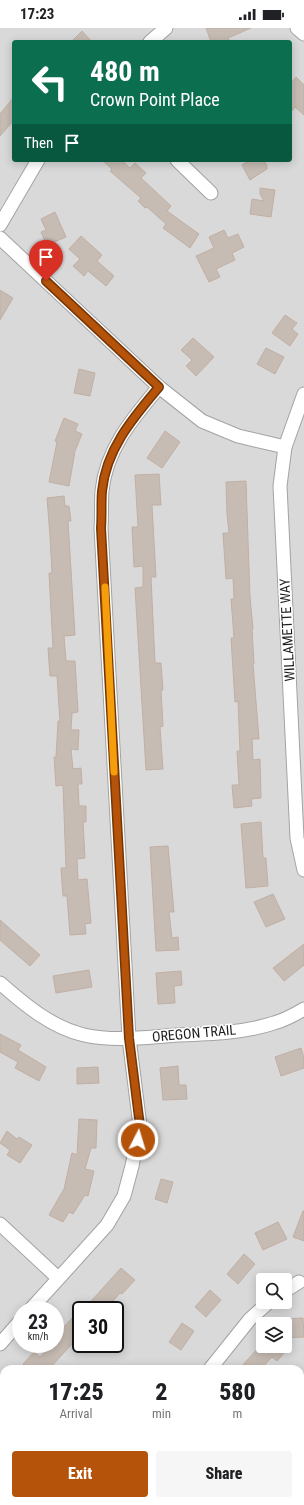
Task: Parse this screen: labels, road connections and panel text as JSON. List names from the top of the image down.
{
  "streets": {
    "street": ["WILLAMETTE WAY", "OREGON TRAIL"]
  },
  "page": {
    "status": "17:23",
    "turn": ["480 m", "Crown Point Place"],
    "then": "Then",
    "speed": "23 km/h",
    "limit": "30",
    "eta": [
      "17:25",
      "Arrival",
      "2",
      "min",
      "580",
      "m"
    ],
    "buttons": ["Exit", "Share"]
  }
}
